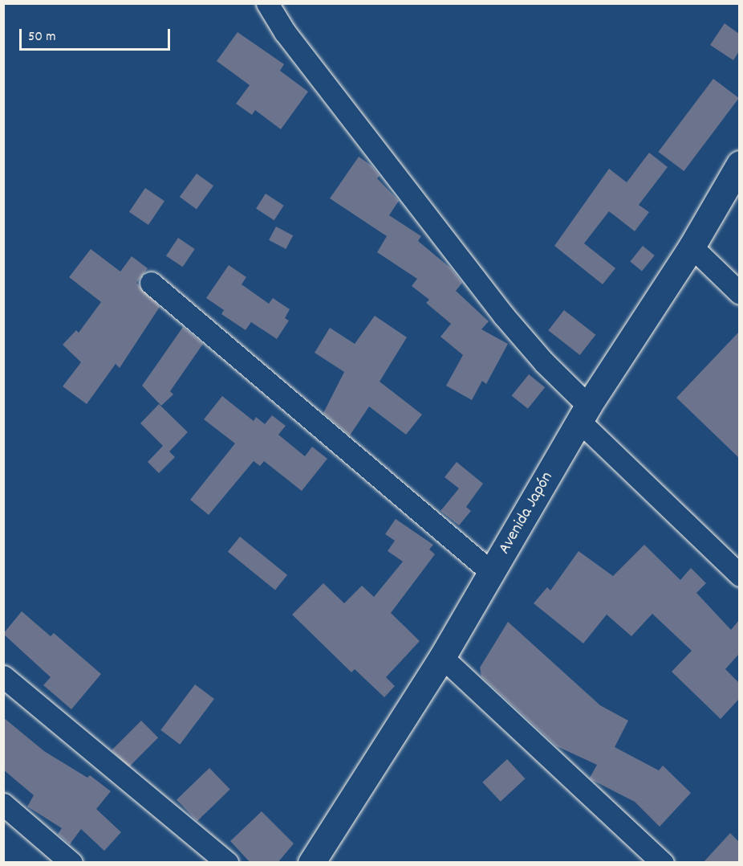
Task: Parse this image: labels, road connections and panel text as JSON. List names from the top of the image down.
{
  "streets": {
    "street": ["Avenida Japón"]
  },
  "scale_bar": "50 m"
}
